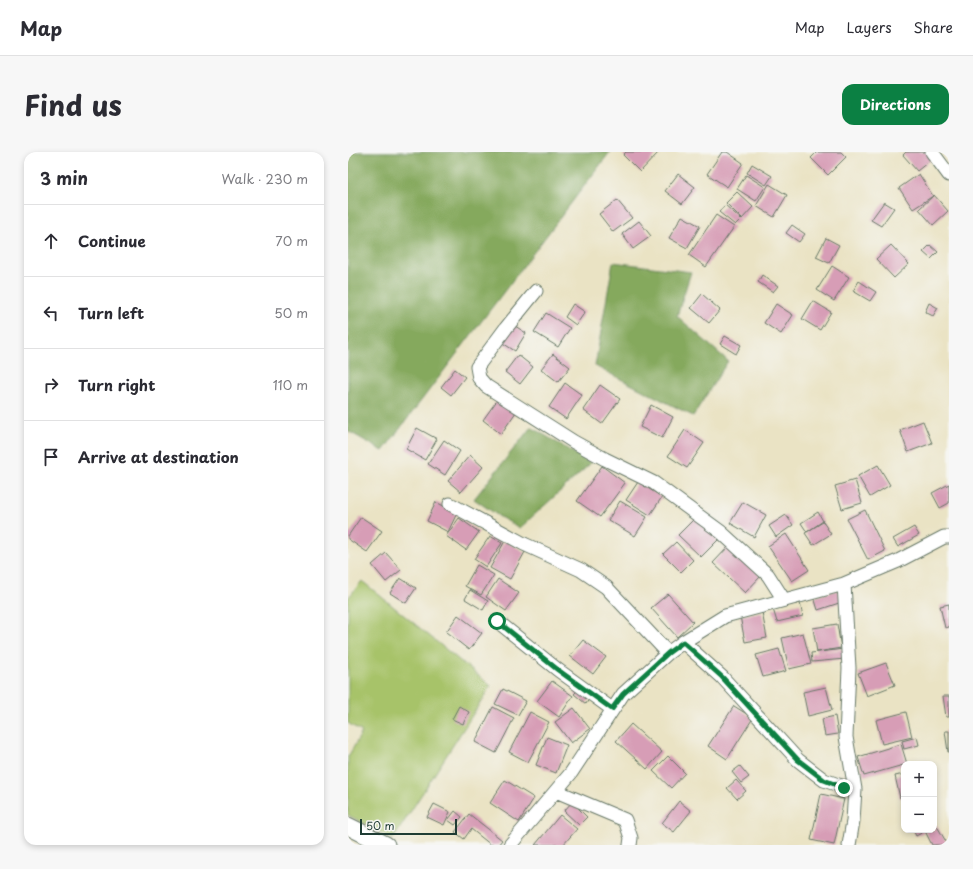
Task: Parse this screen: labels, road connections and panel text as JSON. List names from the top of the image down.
{
  "scale_bar": "50 m",
  "page": {
    "header": "Map",
    "nav": ["Map", "Layers", "Share"],
    "title": "Find us",
    "buttons": "Directions",
    "heading": ["3 min", "Walk · 230 m"],
    "list": [
      ["Continue", "70 m"],
      ["Turn left", "50 m"],
      ["Turn right", "110 m"],
      "Arrive at destination"
    ],
    "map_buttons": ["+", "−"],
    "scale": "50 m"
  }
}
